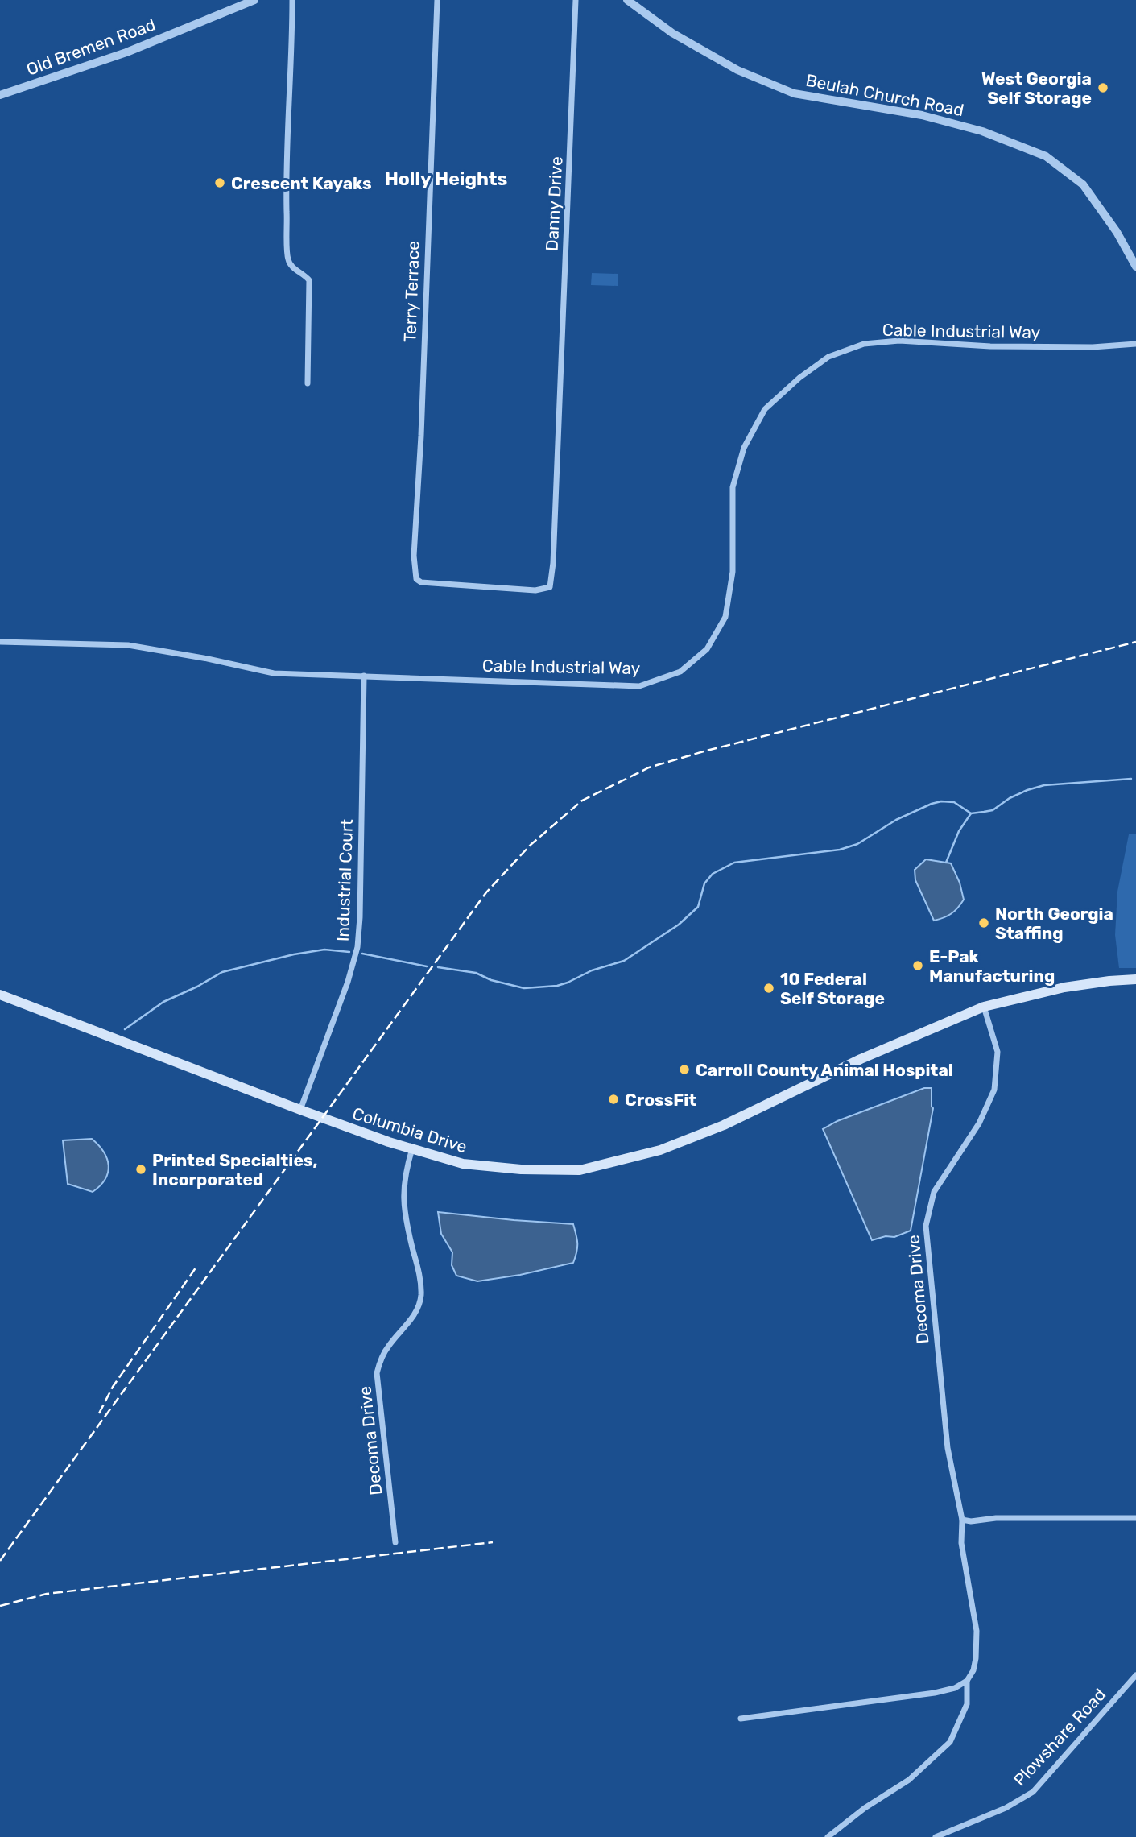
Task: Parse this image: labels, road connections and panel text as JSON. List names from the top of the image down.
{
  "streets": {
    "main road": ["Columbia Drive"],
    "street": [
      "Old Bremen Road",
      "Beulah Church Road",
      "Danny Drive",
      "Terry Terrace",
      "Cable Industrial Way",
      "Industrial Court",
      "Decoma Drive",
      "Plowshare Road"
    ]
  },
  "crossings": [
    ["Danny Drive", "Terry Terrace"],
    ["Cable Industrial Way", "Industrial Court"],
    ["Industrial Court", "Columbia Drive"],
    ["Columbia Drive", "Decoma Drive"]
  ],
  "districts": ["Holly Heights"],
  "places": [
    "West Georgia Self Storage",
    "Crescent Kayaks",
    "North Georgia Staffing",
    "E-Pak Manufacturing",
    "10 Federal Self Storage",
    "Carroll County Animal Hospital",
    "CrossFit",
    "Printed Specialties, Incorporated"
  ]
}
